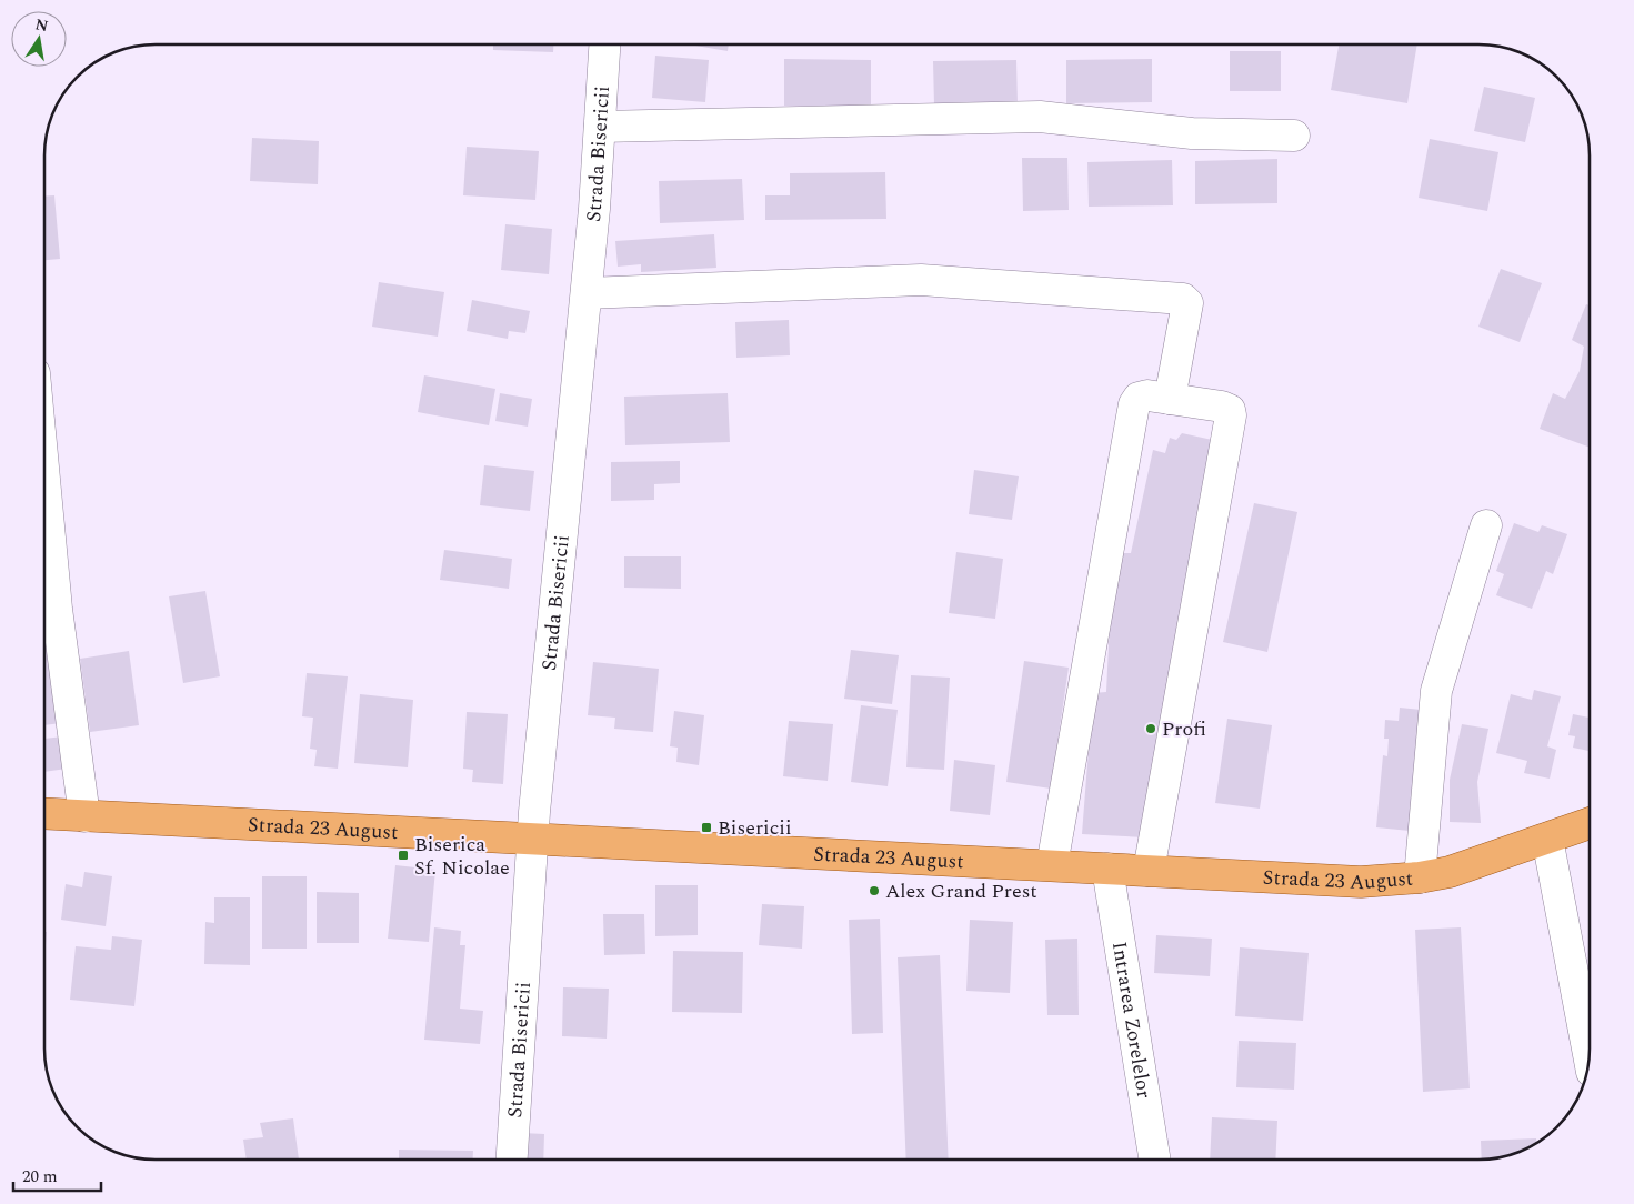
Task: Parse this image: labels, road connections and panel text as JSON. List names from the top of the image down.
{
  "streets": {
    "main road": ["Strada 23 August"],
    "street": ["Strada Bisericii", "Intrarea Zorelelor"]
  },
  "crossings": [
    ["Strada Bisericii", "Strada 23 August"],
    ["Strada 23 August", "Intrarea Zorelelor"]
  ],
  "places": {
    "other": ["Profi", "Alex Grand Prest"],
    "transit": ["Bisericii", "Biserica Sf. Nicolae"]
  },
  "scale_bar": "20 m",
  "north": "top"
}
